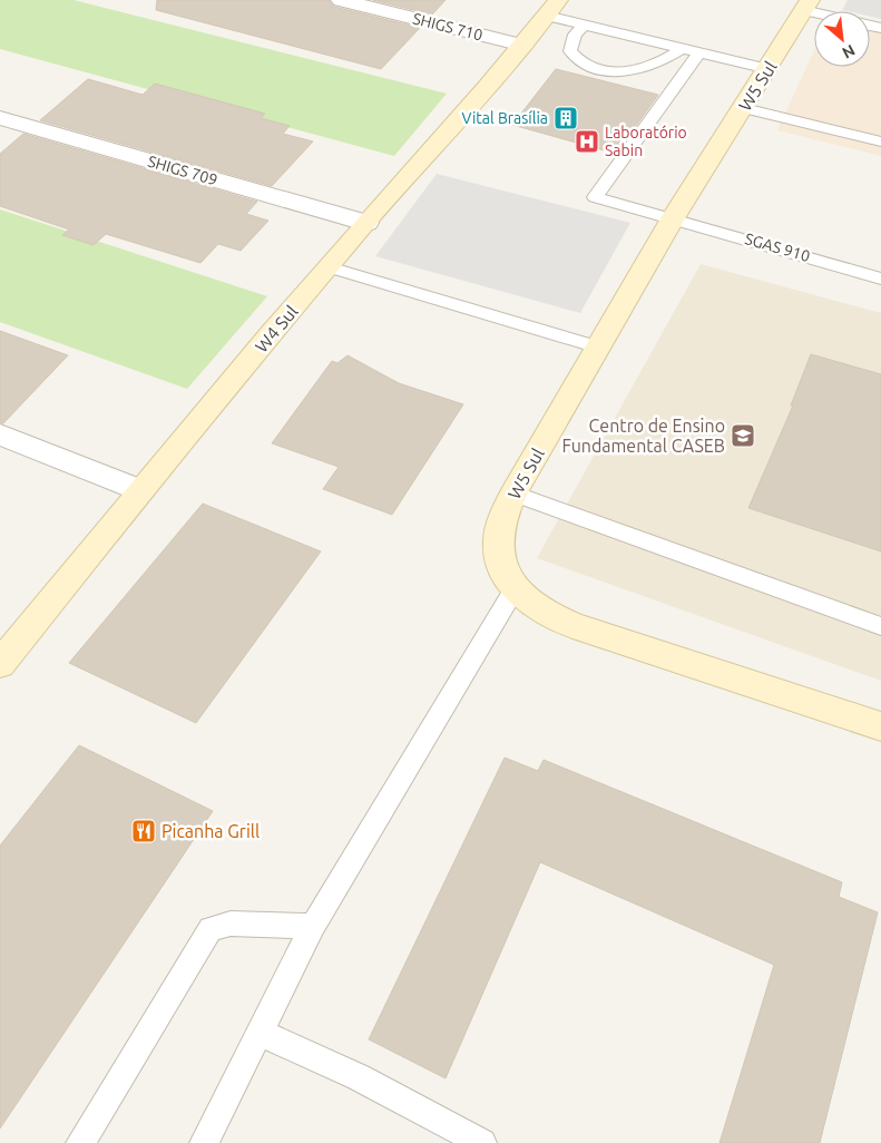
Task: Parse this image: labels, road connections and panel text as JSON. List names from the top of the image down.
{
  "streets": {
    "main road": ["W5 Sul", "W4 Sul"],
    "street": ["SHIGS 710", "SHIGS 709"],
    "lane": ["SGAS 910"]
  },
  "crossings": [
    ["SHIGS 710", "W4 Sul"],
    ["W5 Sul", "SGAS 910"],
    ["SHIGS 709", "W4 Sul"]
  ],
  "places": {
    "building": ["Vital Brasília"],
    "hospital": ["Laboratório Sabin"],
    "school or university": ["Centro de Ensino Fundamental CASEB"],
    "restaurant": ["Picanha Grill"]
  },
  "north": "bottom right"
}
